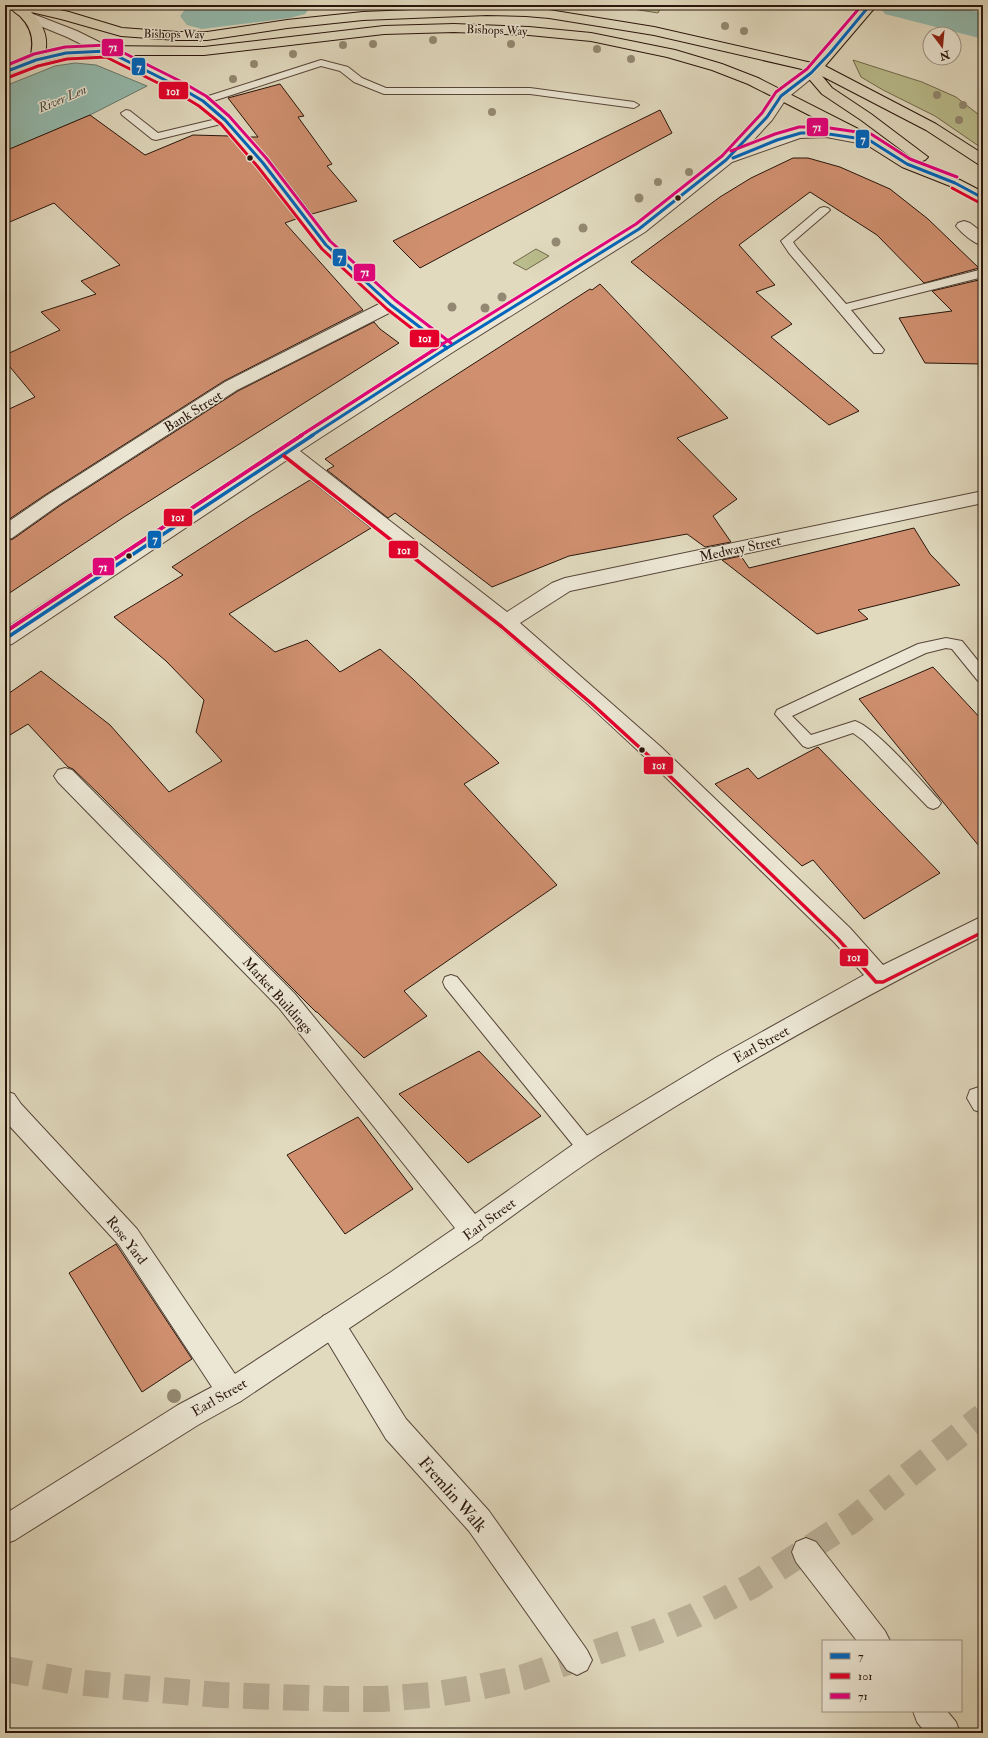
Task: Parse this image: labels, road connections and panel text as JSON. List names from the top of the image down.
{
  "streets": {
    "highway": ["Bishops Way"],
    "street": [
      "Bank Street",
      "Medway Street",
      "Market Buildings",
      "Earl Street",
      "Rose Yard",
      "Fremlin Walk"
    ]
  },
  "crossings": [
    ["Market Buildings", "Earl Street"],
    ["Earl Street", "Rose Yard"],
    ["Earl Street", "Fremlin Walk"]
  ],
  "water": ["River Len"],
  "lines": ["transit line 7", "transit line 71", "transit line 101"],
  "legend": ["7", "101", "71"],
  "north": "bottom"
}
